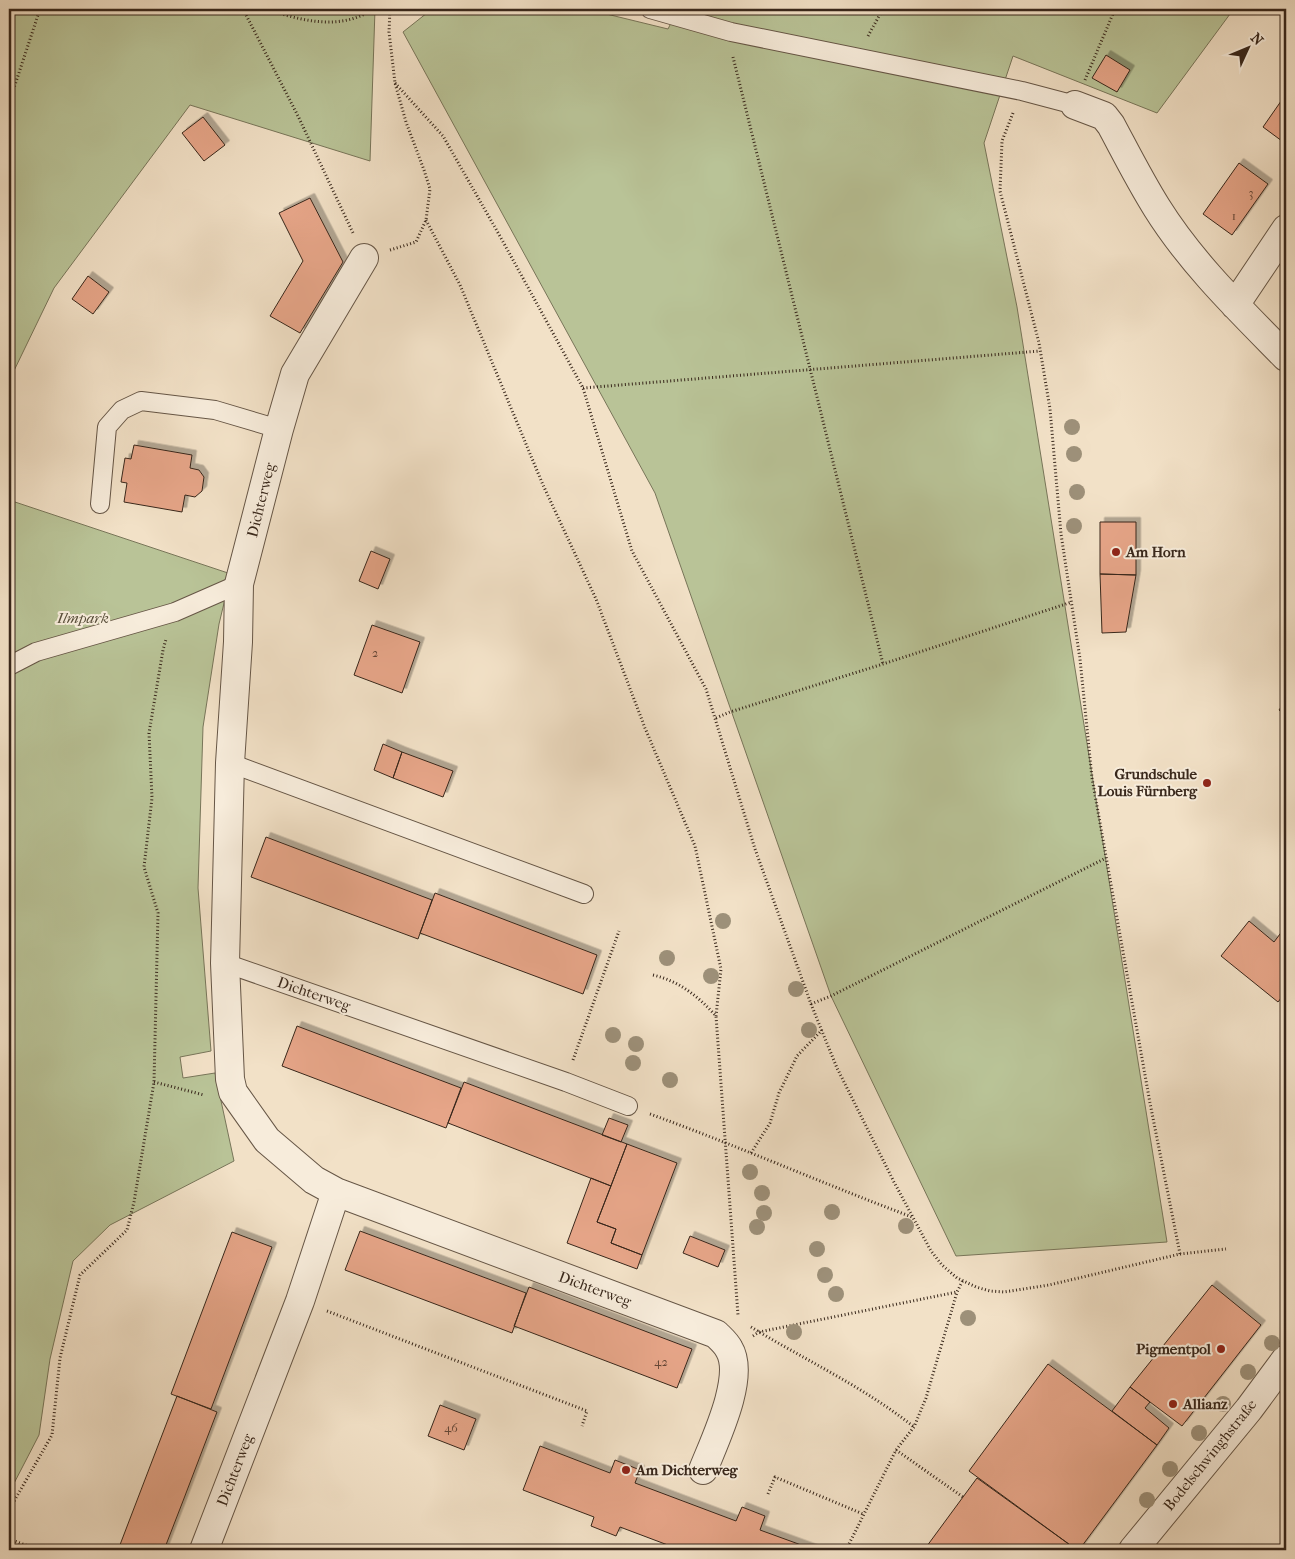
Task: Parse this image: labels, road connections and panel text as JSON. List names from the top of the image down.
{
  "streets": {
    "street": ["Dichterweg", "Bodelschwinghstraße"]
  },
  "parks": ["Ilmpark"],
  "places": [
    "Am Horn",
    "Grundschule Louis Fürnberg",
    "Pigmentpol",
    "Allianz",
    "Am Dichterweg"
  ],
  "house_numbers": [
    "3",
    "1",
    "2",
    "42",
    "46"
  ],
  "north": "top right"
}
